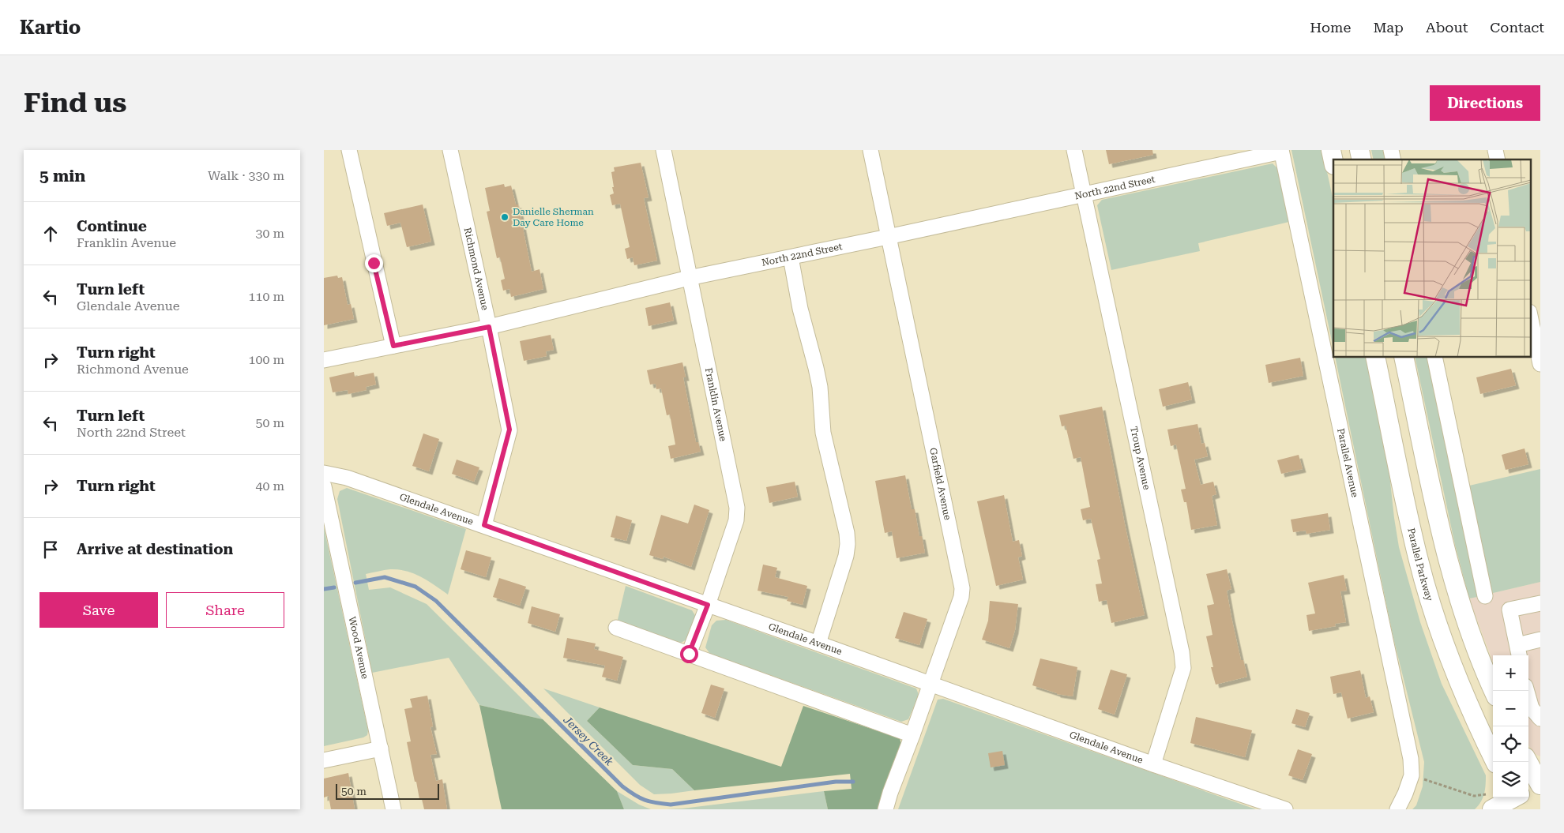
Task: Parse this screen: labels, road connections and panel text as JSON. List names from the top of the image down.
{
  "streets": {
    "main road": ["Parallel Parkway"],
    "street": [
      "North 22nd Street",
      "Richmond Avenue",
      "Franklin Avenue",
      "Troup Avenue",
      "Parallel Avenue",
      "Garfield Avenue",
      "Glendale Avenue",
      "Wood Avenue"
    ]
  },
  "crossings": [
    ["North 22nd Street", "Richmond Avenue"],
    ["North 22nd Street", "Franklin Avenue"],
    ["North 22nd Street", "Troup Avenue"],
    ["North 22nd Street", "Parallel Avenue"],
    ["North 22nd Street", "Garfield Avenue"],
    ["Richmond Avenue", "Glendale Avenue"],
    ["Franklin Avenue", "Glendale Avenue"],
    ["Troup Avenue", "Glendale Avenue"],
    ["Garfield Avenue", "Glendale Avenue"]
  ],
  "water": ["Jersey Creek"],
  "places": ["Danielle Sherman Day Care Home"],
  "scale_bar": "50 m",
  "page": {
    "header": "Kartio",
    "nav": [
      "Home",
      "Map",
      "About",
      "Contact"
    ],
    "buttons": [
      "Directions",
      ["Save", "Share"]
    ],
    "title": "Find us",
    "heading": ["5 min", "Walk · 330 m"],
    "list": [
      ["Continue", "Franklin Avenue", "30 m"],
      ["Turn left", "Glendale Avenue", "110 m"],
      ["Turn right", "Richmond Avenue", "100 m"],
      ["Turn left", "North 22nd Street", "50 m"],
      ["Turn right", "40 m"],
      "Arrive at destination"
    ],
    "map_buttons": ["+", "−"],
    "scale": "50 m"
  }
}
